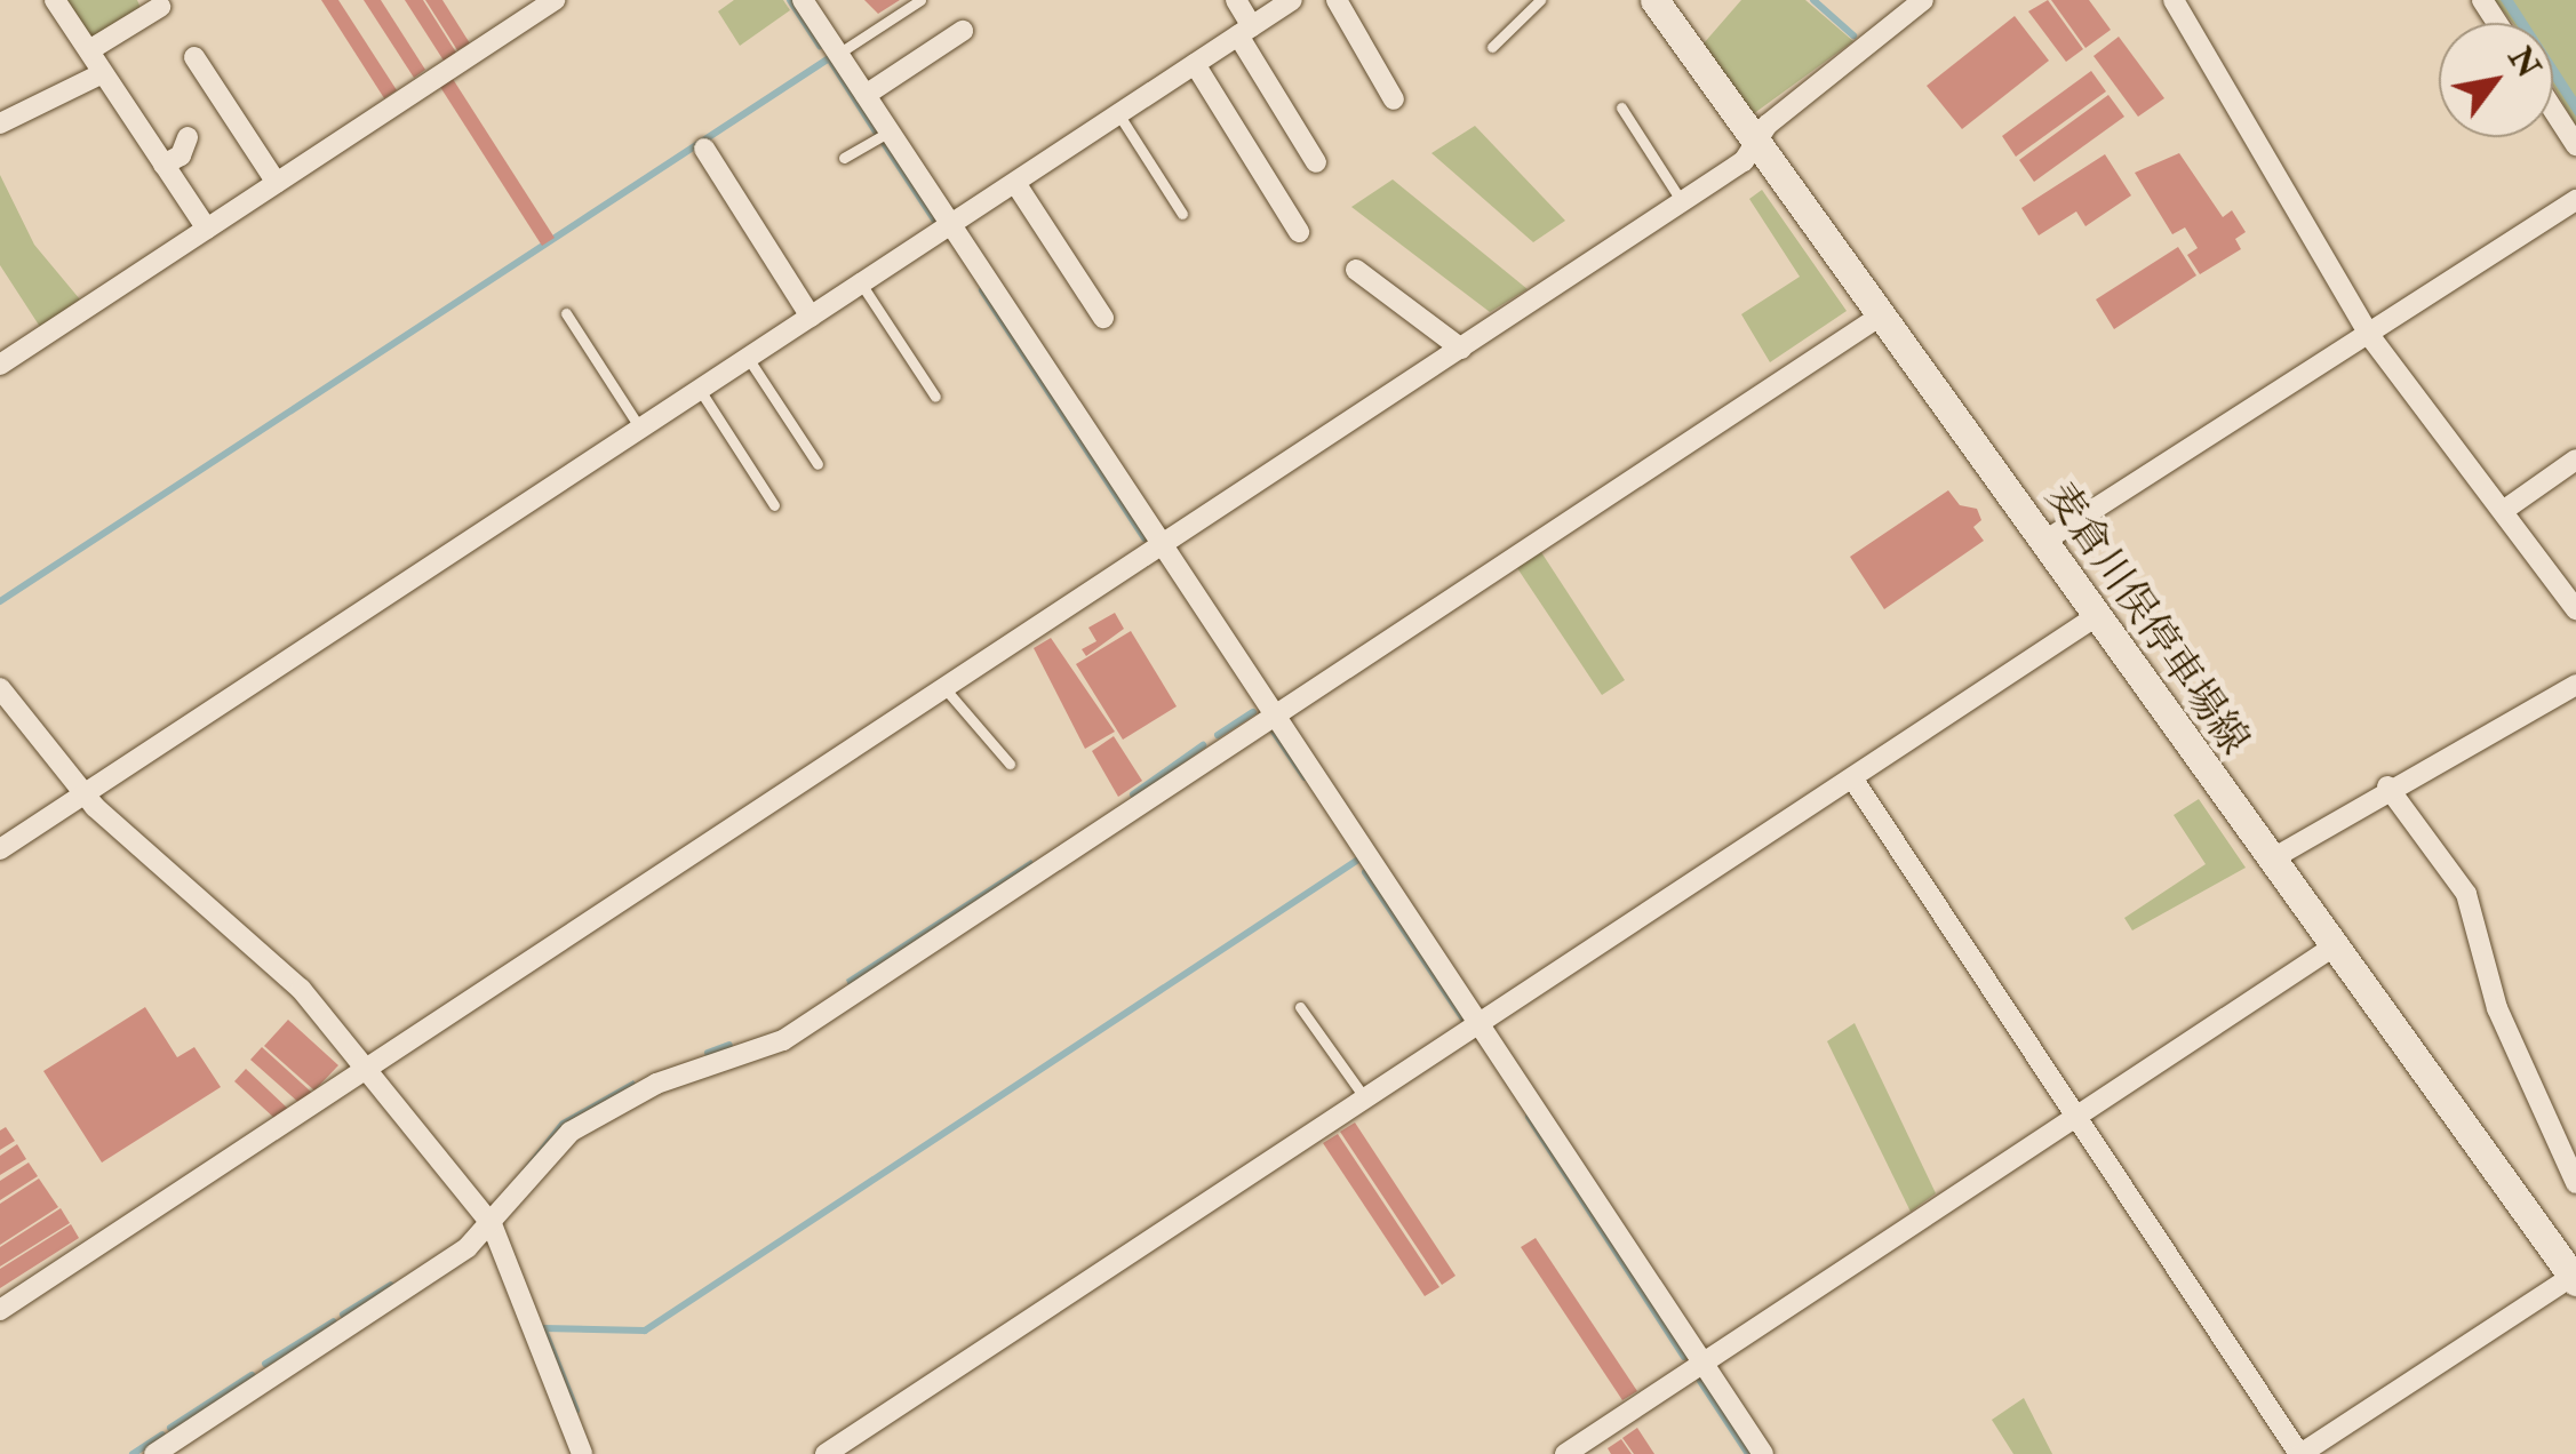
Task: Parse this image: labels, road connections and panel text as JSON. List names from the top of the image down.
{
  "streets": {
    "main road": ["麦倉川俣停車場線"]
  },
  "north": "top right"
}
